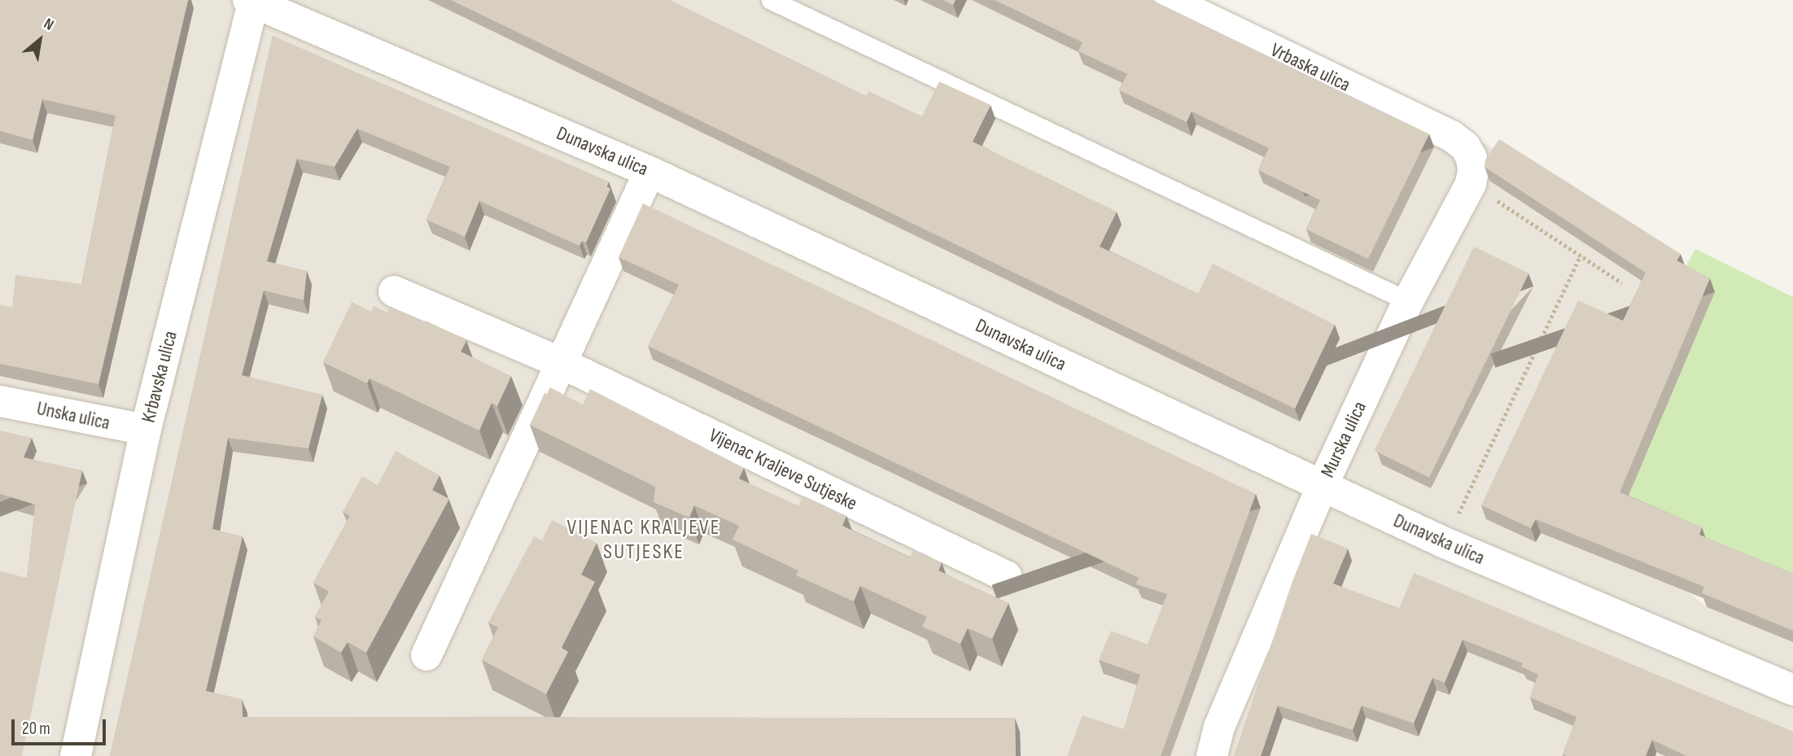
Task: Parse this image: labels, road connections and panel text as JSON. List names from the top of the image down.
{
  "streets": {
    "street": [
      "Vrbaska ulica",
      "Dunavska ulica",
      "Krbavska ulica",
      "Unska ulica",
      "Murska ulica",
      "Vijenac Kraljeve Sutjeske"
    ]
  },
  "crossings": [
    ["Vrbaska ulica", "Murska ulica"],
    ["Dunavska ulica", "Krbavska ulica"],
    ["Dunavska ulica", "Murska ulica"],
    ["Krbavska ulica", "Unska ulica"]
  ],
  "districts": ["VIJENAC KRALJEVE SUTJESKE"],
  "scale_bar": "20 m",
  "north": "top right"
}
